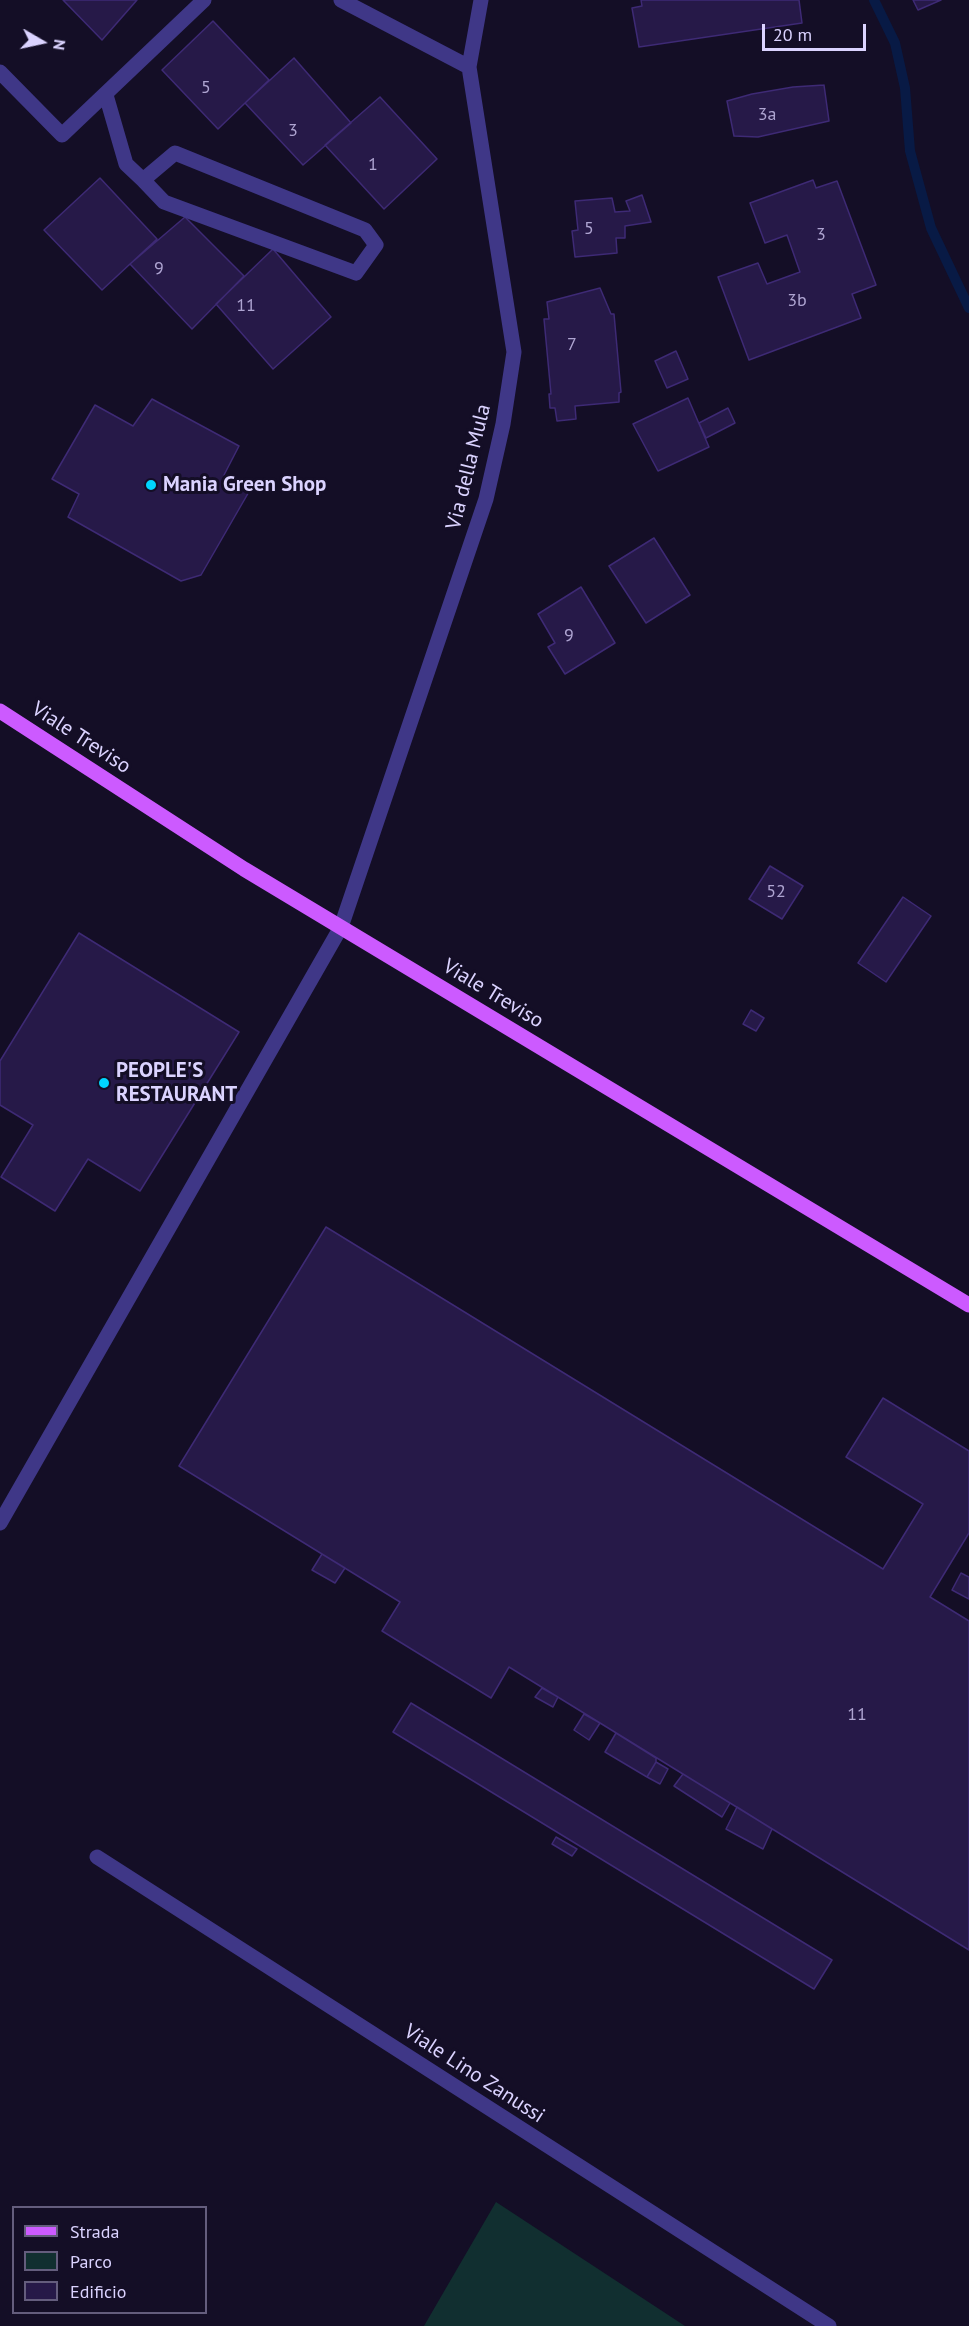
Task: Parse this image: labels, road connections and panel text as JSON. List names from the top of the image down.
{
  "streets": {
    "main road": ["Viale Treviso"],
    "street": ["Via della Mula", "Viale Lino Zanussi"]
  },
  "crossings": [
    ["Via della Mula", "Viale Treviso"]
  ],
  "places": ["Mania Green Shop", "PEOPLE'S RESTAURANT"],
  "house_numbers": [
    "5",
    "3a",
    "3",
    "1",
    "5",
    "3",
    "9",
    "3b",
    "11",
    "7",
    "9",
    "52",
    "11"
  ],
  "legend": ["Strada", "Parco", "Edificio"],
  "scale_bar": "20 m",
  "north": "right"
}
